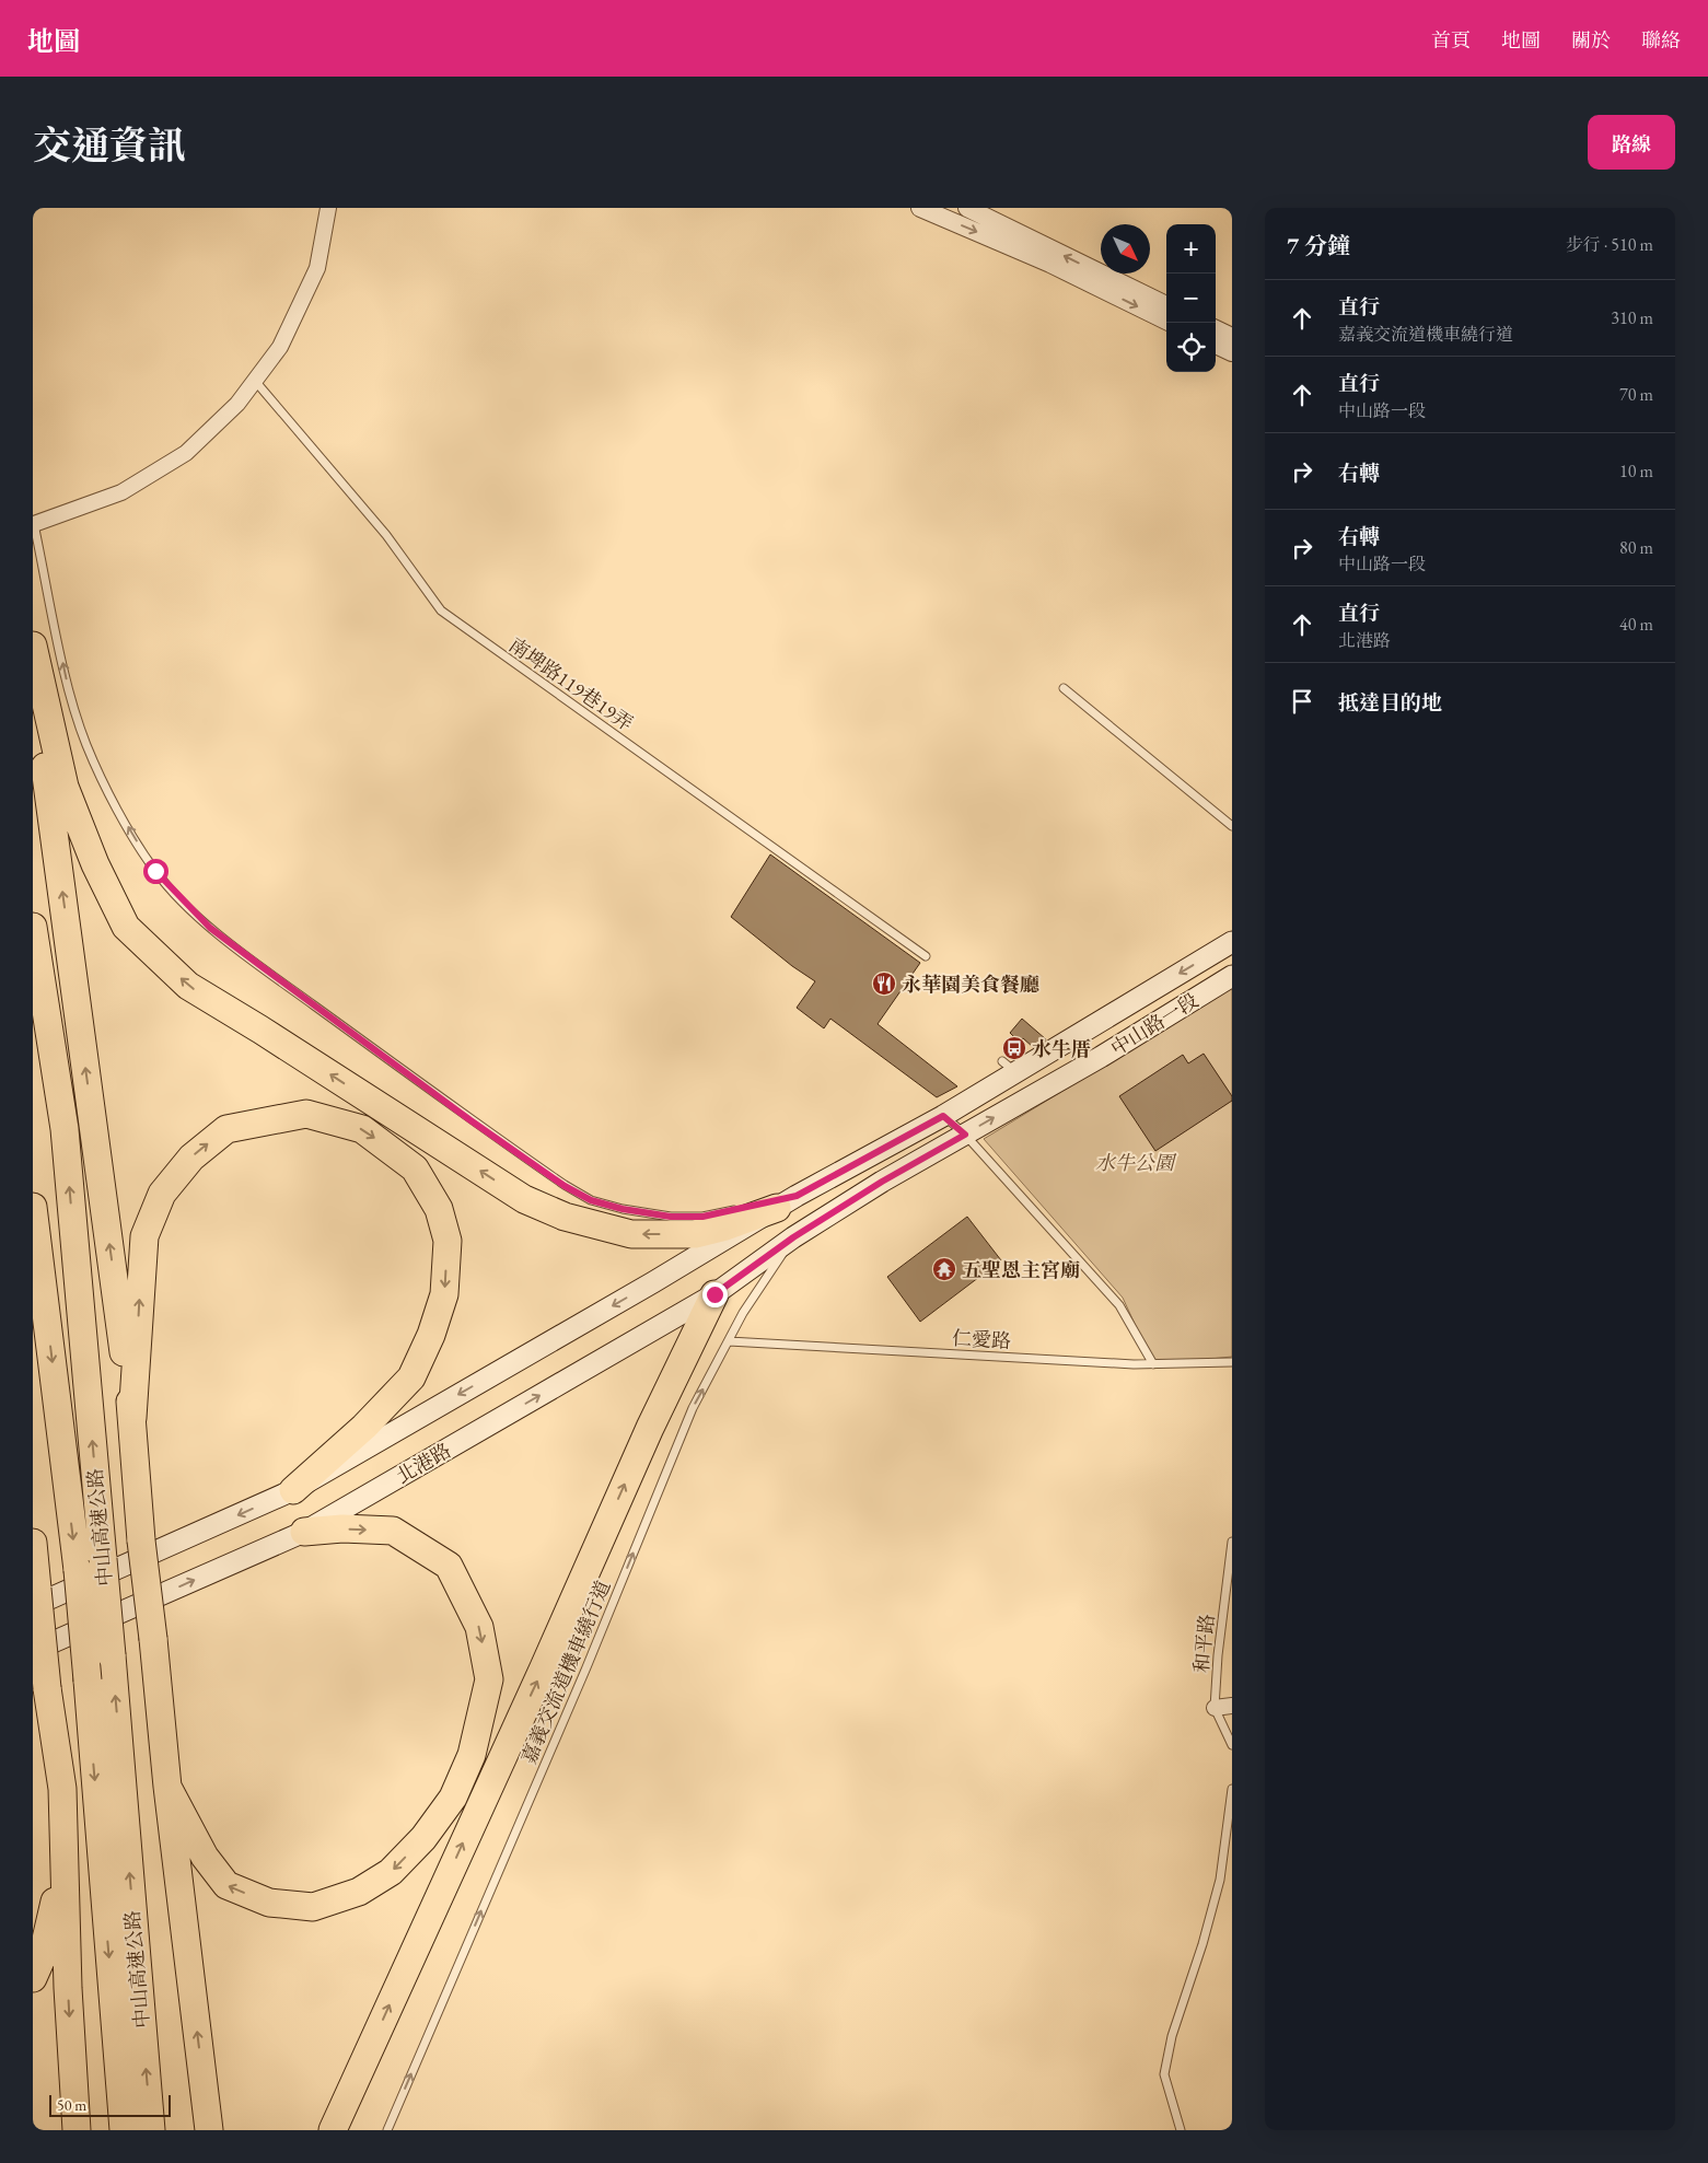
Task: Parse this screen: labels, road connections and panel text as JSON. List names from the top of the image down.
{
  "streets": {
    "highway": ["中山高速公路"],
    "main road": ["中山路一段", "北港路"],
    "lane": [
      "南埤路119巷19弄",
      "仁愛路",
      "和平路",
      "嘉義交流道機車繞行道"
    ]
  },
  "crossings": [
    ["中山路一段", "北港路"],
    ["中山路一段", "嘉義交流道機車繞行道"],
    ["仁愛路", "嘉義交流道機車繞行道"],
    ["北港路", "嘉義交流道機車繞行道"]
  ],
  "one_way": ["嘉義交流道機車繞行道"],
  "parks": ["水牛公園"],
  "places": {
    "restaurant": ["永華園美食餐廳"],
    "bus stop": ["水牛厝"],
    "temple": ["五聖恩主宮廟"]
  },
  "scale_bar": "50 m",
  "north": "bottom right",
  "page": {
    "header": "地圖",
    "nav": [
      "首頁",
      "地圖",
      "關於",
      "聯絡"
    ],
    "title": "交通資訊",
    "buttons": "路線",
    "heading": ["7 分鐘", "步行 · 510 m"],
    "map_buttons": ["+", "−"],
    "list": [
      ["直行", "嘉義交流道機車繞行道", "310 m"],
      ["直行", "中山路一段", "70 m"],
      ["右轉", "10 m"],
      ["右轉", "中山路一段", "80 m"],
      ["直行", "北港路", "40 m"],
      "抵達目的地"
    ],
    "scale": "50 m"
  }
}
